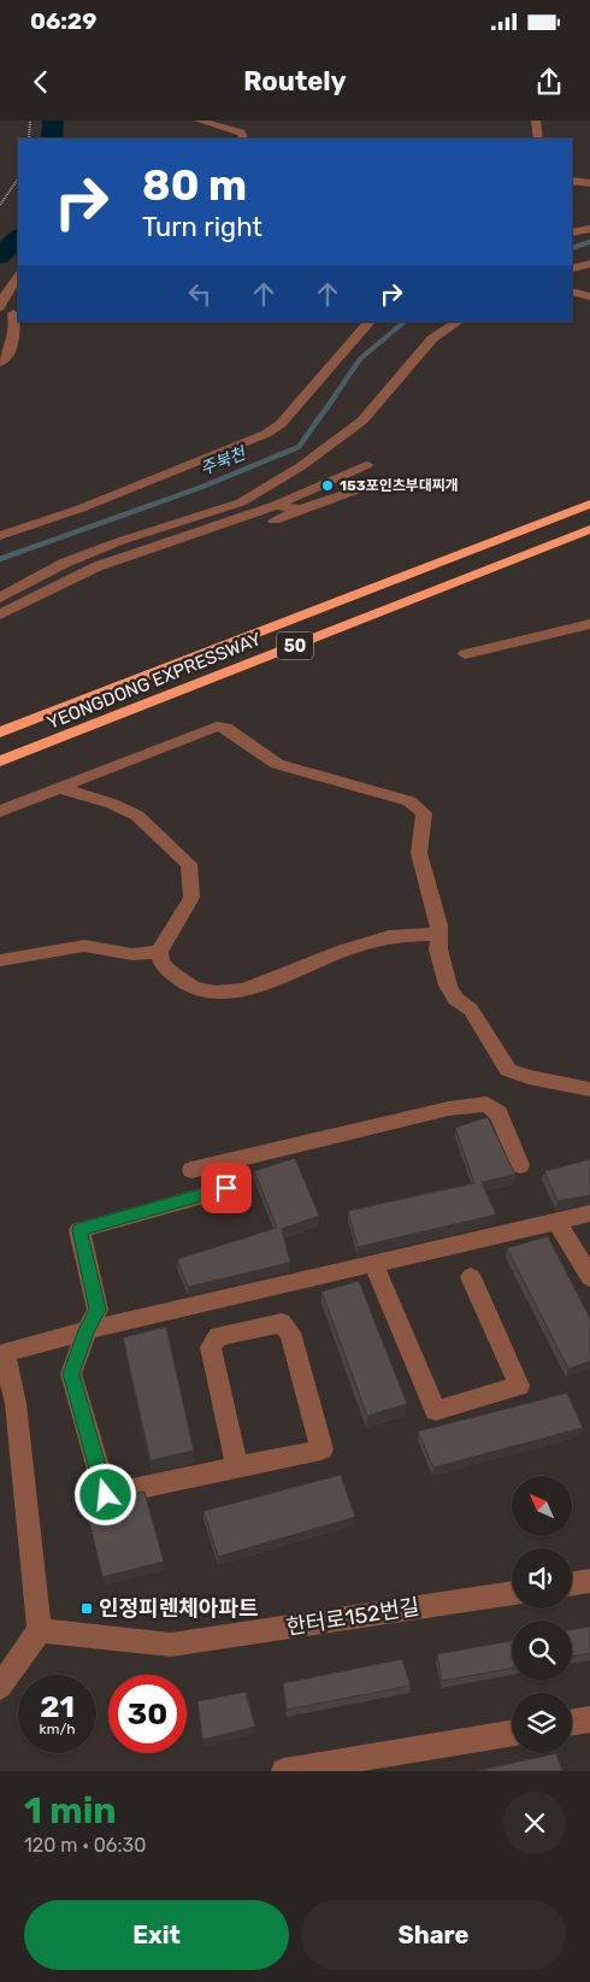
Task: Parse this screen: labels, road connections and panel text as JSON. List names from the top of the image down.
{
  "streets": {
    "highway": ["50", "YEONGDONG EXPRESSWAY"],
    "street": ["한터로152번길"]
  },
  "water": ["주북천"],
  "places": {
    "other": ["153포인츠부대찌개"],
    "transit": ["인정피렌체아파트"]
  },
  "north": "top left",
  "page": {
    "status": "06:29",
    "header": "Routely",
    "turn": ["80 m", "Turn right"],
    "speed": "21 km/h",
    "limit": "30",
    "heading": ["1 min", "120 m · 06:30"],
    "buttons": ["Exit", "Share"]
  }
}
